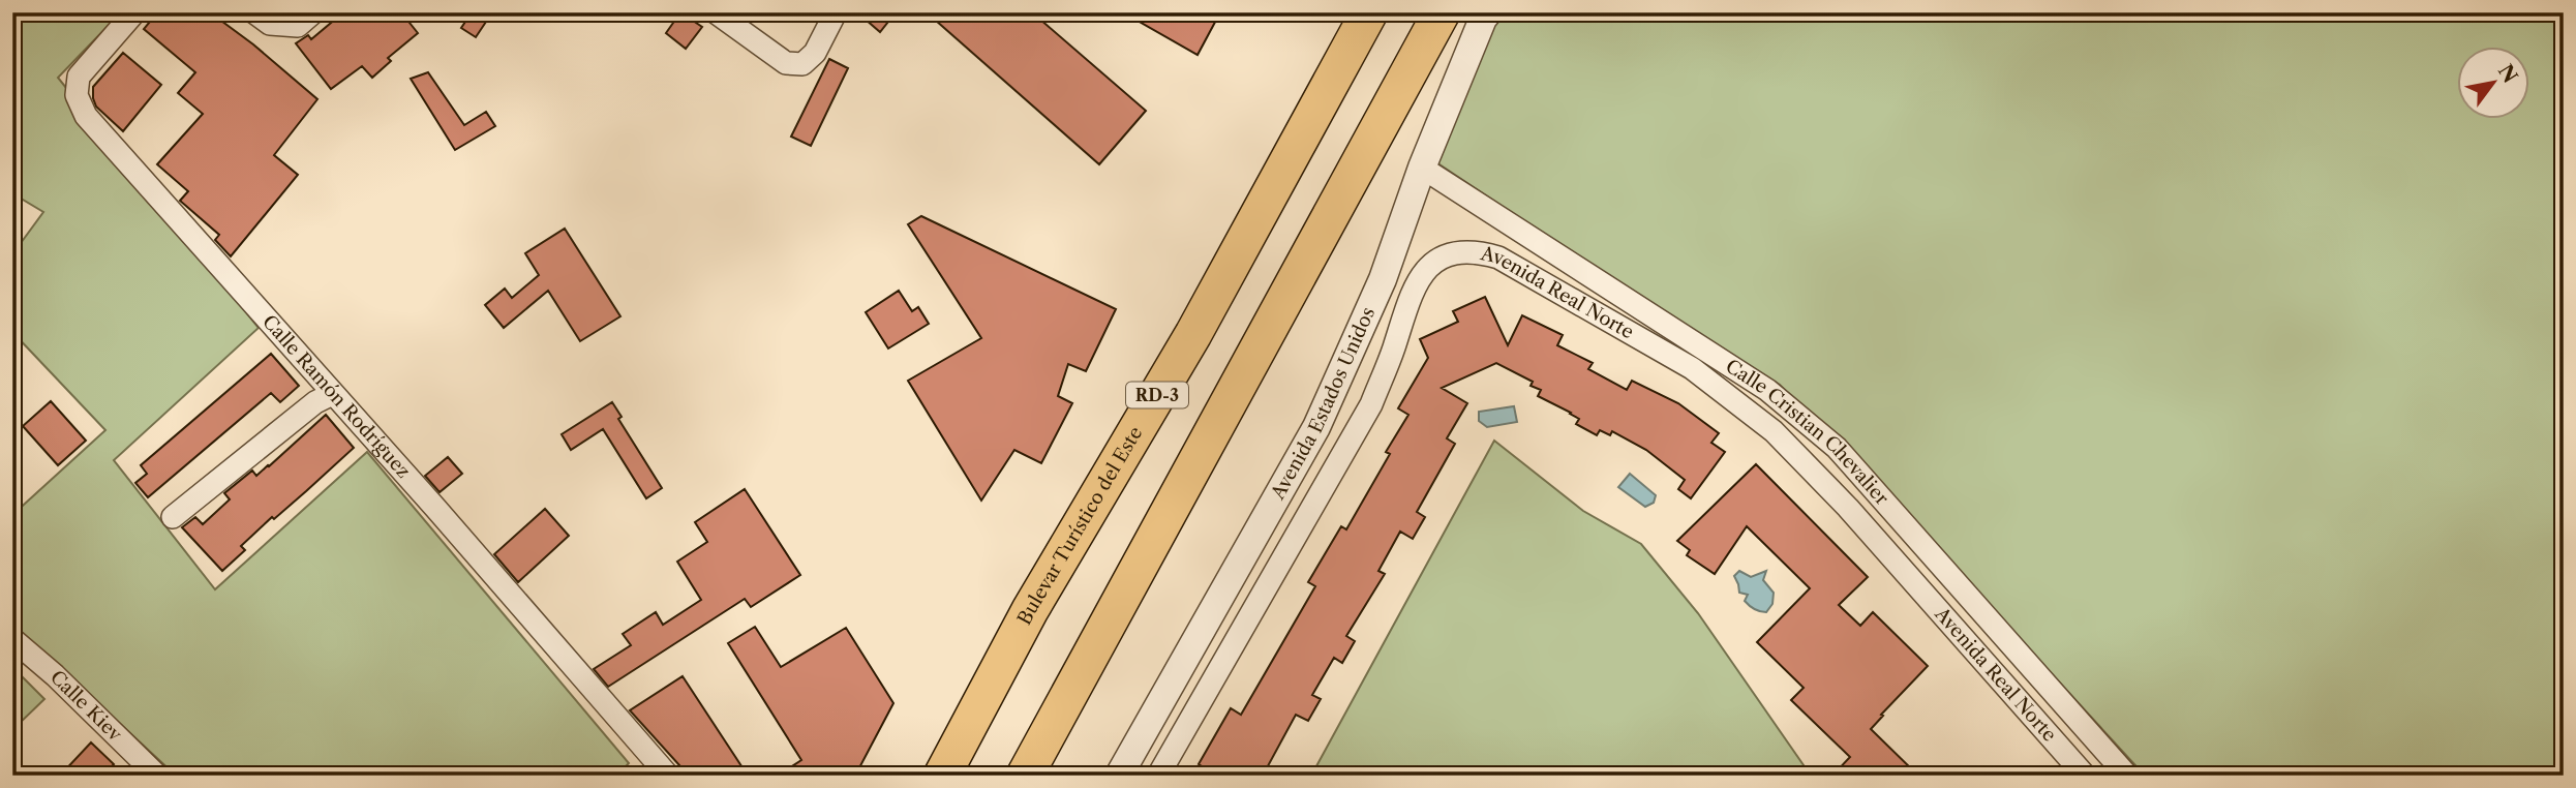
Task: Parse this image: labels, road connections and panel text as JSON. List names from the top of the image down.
{
  "streets": {
    "highway": ["RD-3", "Bulevar Turístico del Este"],
    "street": [
      "Avenida Real Norte",
      "Calle Ramón Rodríguez",
      "Avenida Estados Unidos",
      "Calle Cristian Chevalier",
      "Calle Kiev"
    ]
  },
  "crossings": [
    ["Avenida Estados Unidos", "Calle Cristian Chevalier"]
  ],
  "north": "top right"
}
